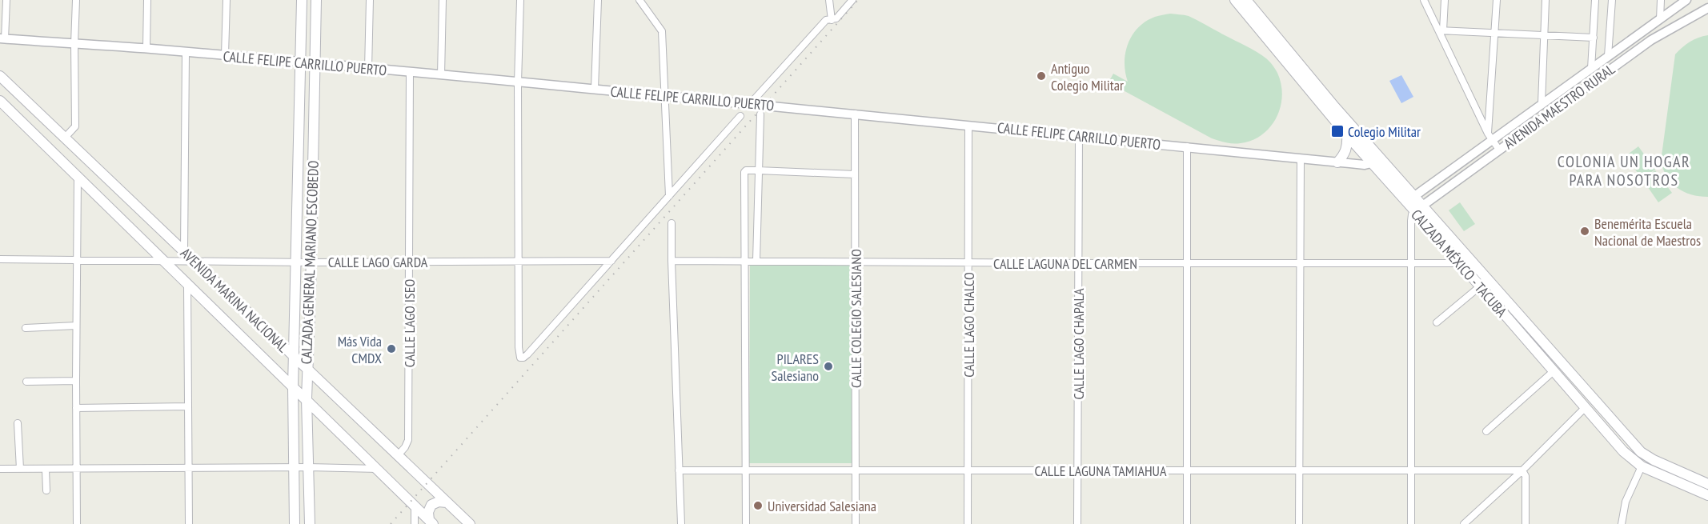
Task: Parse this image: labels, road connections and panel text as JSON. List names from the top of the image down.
{
  "streets": {
    "main road": ["CALZADA GENERAL MARIANO ESCOBEDO", "CALZADA MÉXICO - TACUBA", "AVENIDA MARINA NACIONAL"],
    "street": [
      "CALLE FELIPE CARRILLO PUERTO",
      "AVENIDA MAESTRO RURAL",
      "CALLE LAGO GARDA",
      "CALLE LAGUNA DEL CARMEN",
      "CALLE COLEGIO SALESIANO",
      "CALLE LAGO ISEO",
      "CALLE LAGO CHALCO",
      "CALLE LAGO CHAPALA",
      "CALLE LAGUNA TAMIAHUA"
    ]
  },
  "crossings": [
    ["CALLE FELIPE CARRILLO PUERTO", "CALZADA GENERAL MARIANO ESCOBEDO"],
    ["CALLE FELIPE CARRILLO PUERTO", "CALZADA MÉXICO - TACUBA"],
    ["CALLE FELIPE CARRILLO PUERTO", "CALLE COLEGIO SALESIANO"],
    ["CALLE FELIPE CARRILLO PUERTO", "CALLE LAGO ISEO"],
    ["CALLE FELIPE CARRILLO PUERTO", "CALLE LAGO CHALCO"],
    ["CALLE FELIPE CARRILLO PUERTO", "CALLE LAGO CHAPALA"],
    ["AVENIDA MAESTRO RURAL", "CALZADA MÉXICO - TACUBA"],
    ["CALLE LAGO GARDA", "CALZADA GENERAL MARIANO ESCOBEDO"],
    ["CALLE LAGO GARDA", "AVENIDA MARINA NACIONAL"],
    ["CALLE LAGO GARDA", "CALLE LAGO ISEO"],
    ["CALZADA GENERAL MARIANO ESCOBEDO", "AVENIDA MARINA NACIONAL"],
    ["CALLE LAGUNA DEL CARMEN", "CALZADA MÉXICO - TACUBA"],
    ["CALLE LAGUNA DEL CARMEN", "CALLE COLEGIO SALESIANO"],
    ["CALLE LAGUNA DEL CARMEN", "CALLE LAGO CHALCO"],
    ["CALLE LAGUNA DEL CARMEN", "CALLE LAGO CHAPALA"],
    ["AVENIDA MARINA NACIONAL", "CALLE LAGO ISEO"],
    ["CALLE COLEGIO SALESIANO", "CALLE LAGUNA TAMIAHUA"],
    ["CALLE LAGO CHALCO", "CALLE LAGUNA TAMIAHUA"],
    ["CALLE LAGO CHAPALA", "CALLE LAGUNA TAMIAHUA"]
  ],
  "districts": ["COLONIA UN HOGAR PARA NOSOTROS"],
  "places": {
    "other": [
      "Antiguo Colegio Militar",
      "Benemérita Escuela Nacional de Maestros",
      "Más Vida CMDX",
      "PILARES Salesiano",
      "Universidad Salesiana"
    ],
    "transit": ["Colegio Militar"]
  }
}
